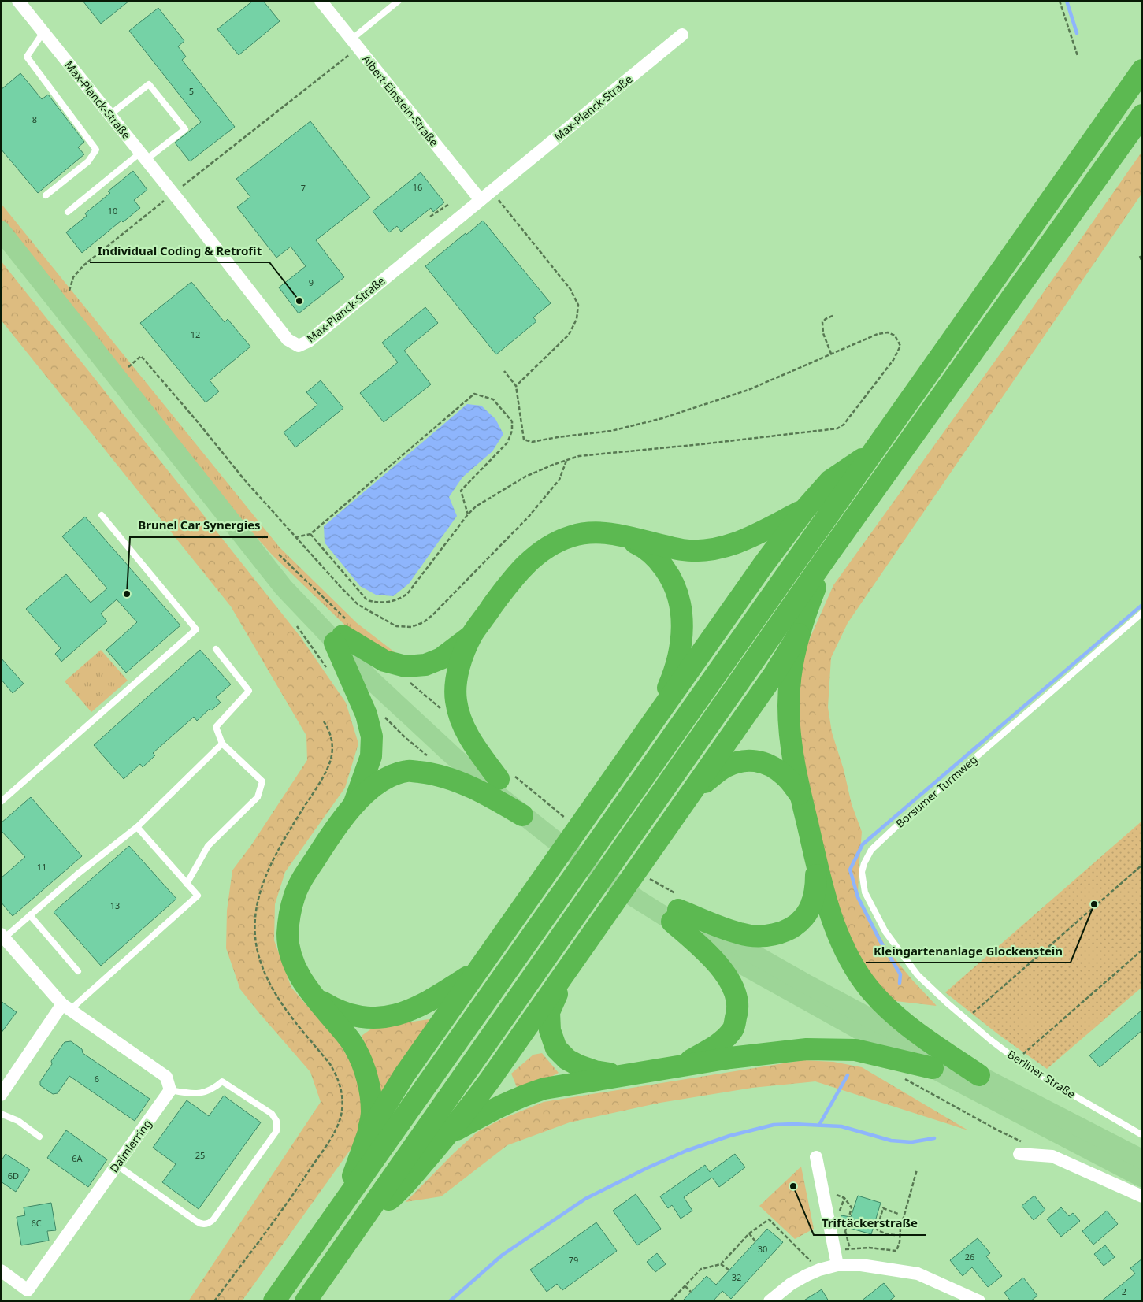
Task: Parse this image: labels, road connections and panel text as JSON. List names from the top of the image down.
{
  "streets": {
    "street": ["Max-Planck-Straße", "Albert-Einstein-Straße", "Daimlerring"],
    "lane": ["Borsumer Turmweg", "Berliner Straße"]
  },
  "crossings": [
    ["Max-Planck-Straße", "Albert-Einstein-Straße"],
    ["Borsumer Turmweg", "Berliner Straße"]
  ],
  "places": [
    "Individual Coding & Retrofit",
    "Brunel Car Synergies",
    "Kleingartenanlage Glockenstein",
    "Triftäckerstraße"
  ],
  "house_numbers": [
    "5",
    "8",
    "16",
    "7",
    "10",
    "9",
    "12",
    "11",
    "13",
    "6",
    "25",
    "6A",
    "6D",
    "6C",
    "30",
    "26",
    "79",
    "32",
    "2"
  ]
}
